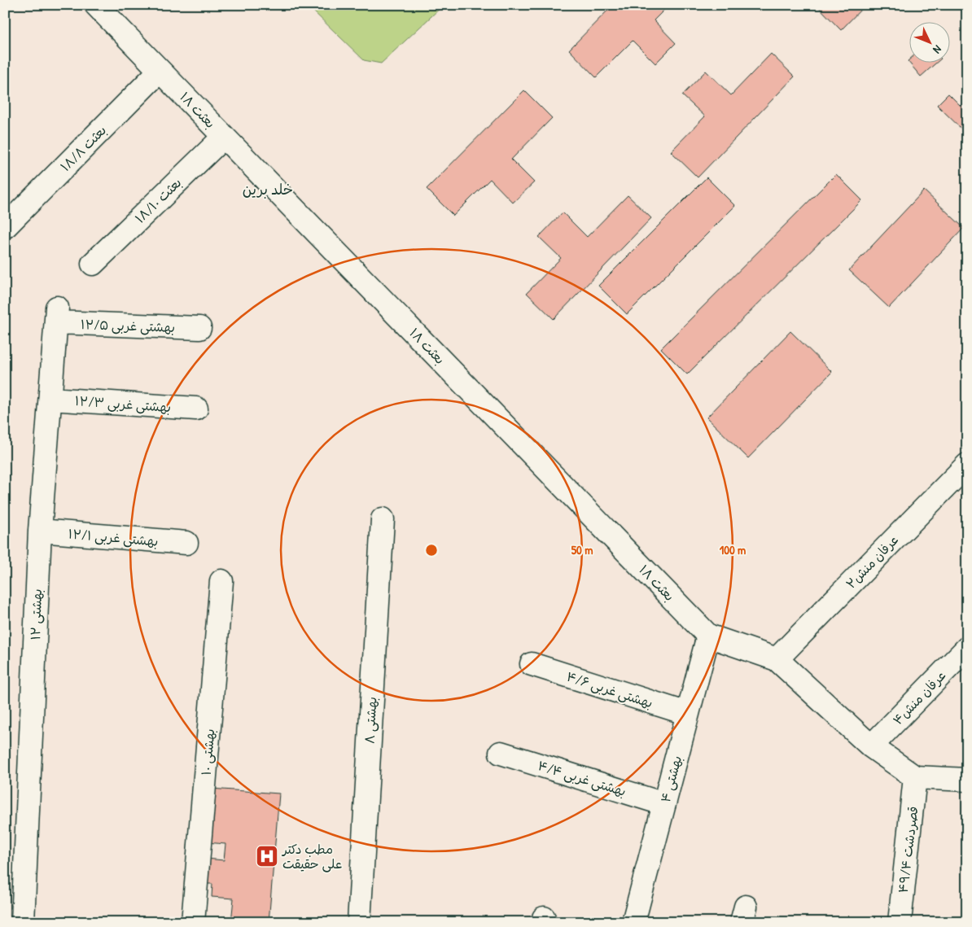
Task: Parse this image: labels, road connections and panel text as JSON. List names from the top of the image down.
{
  "streets": {
    "street": [
      "بعثت ۱۸",
      "۱۸/۸ بعثت",
      "۱۸/۱۰ بعثت",
      "۱۲/۵ بهشتی غربی",
      "۱۲/۳ بهشتی غربی",
      "۱۲/۱ بهشتی غربی",
      "عرفان منش۲",
      "۱۲ بهشتی",
      "۴/۶ بهشتی غربی",
      "عرفان منش۴",
      "۸ بهشتی",
      "۱۰ بهشتی",
      "۴/۴ بهشتی غربی",
      "۴ بهشتی",
      "قصردشت ۴۹/۴"
    ]
  },
  "crossings": [
    ["بعثت ۱۸", "۱۸/۸ بعثت"],
    ["بعثت ۱۸", "۱۸/۱۰ بعثت"],
    ["بعثت ۱۸", "عرفان منش۲"],
    ["بعثت ۱۸", "۴ بهشتی"],
    ["۱۲/۵ بهشتی غربی", "۱۲ بهشتی"],
    ["۱۲/۳ بهشتی غربی", "۱۲ بهشتی"],
    ["۱۲/۱ بهشتی غربی", "۱۲ بهشتی"],
    ["۴/۶ بهشتی غربی", "۴ بهشتی"],
    ["۴/۴ بهشتی غربی", "۴ بهشتی"]
  ],
  "districts": ["خلد برین"],
  "places": {
    "hospital": ["مطب دکتر علی حقیقت"]
  },
  "north": "bottom right",
  "rings": ["50 m", "100 m"]
}
